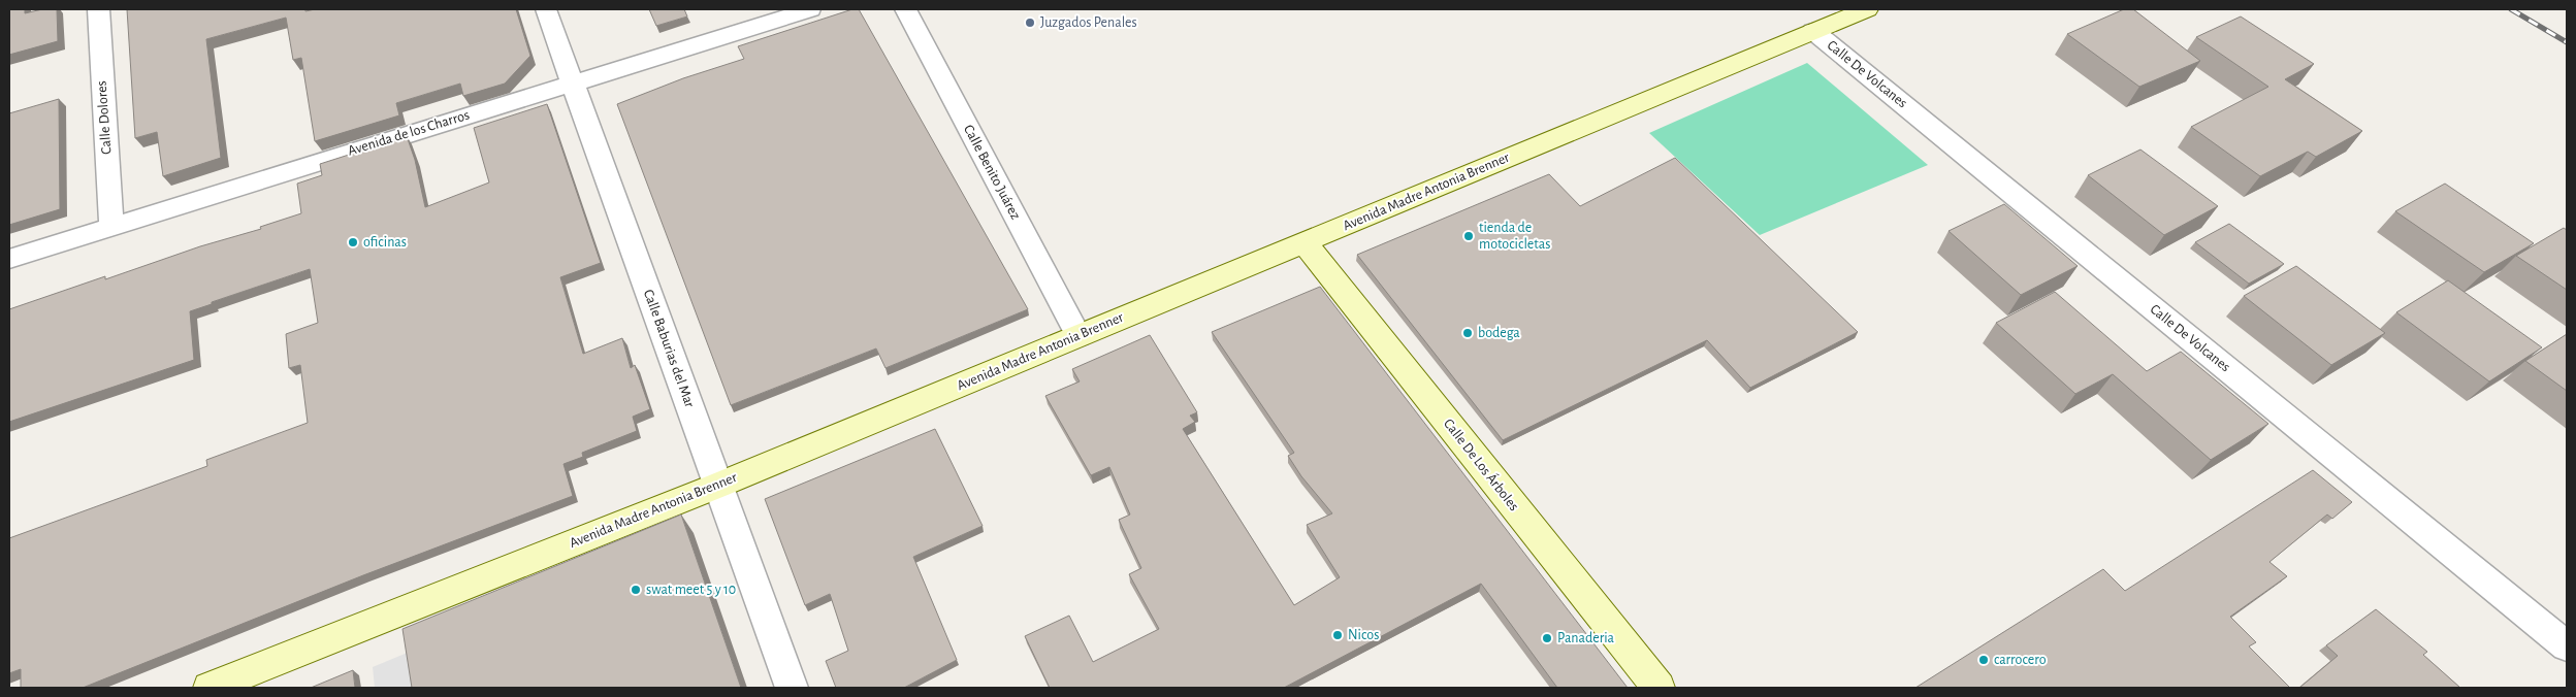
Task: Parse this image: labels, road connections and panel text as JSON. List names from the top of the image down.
{
  "streets": {
    "street": [
      "Calle De Volcanes",
      "Calle Dolores",
      "Avenida de los Charros",
      "Calle Benito Juárez",
      "Avenida Madre Antonia Brenner",
      "Calle Baburias del Mar",
      "Calle De Los Árboles"
    ]
  },
  "crossings": [
    ["Calle De Volcanes", "Avenida Madre Antonia Brenner"],
    ["Calle Dolores", "Avenida de los Charros"],
    ["Avenida de los Charros", "Calle Baburias del Mar"],
    ["Calle Benito Juárez", "Avenida Madre Antonia Brenner"],
    ["Avenida Madre Antonia Brenner", "Calle Baburias del Mar"],
    ["Avenida Madre Antonia Brenner", "Calle De Los Árboles"]
  ],
  "places": [
    "Juzgados Penales",
    "tienda de motocicletas",
    "oficinas",
    "bodega",
    "swat meet 5 y 10",
    "Nicos",
    "Panaderia",
    "carrocero"
  ]
}
